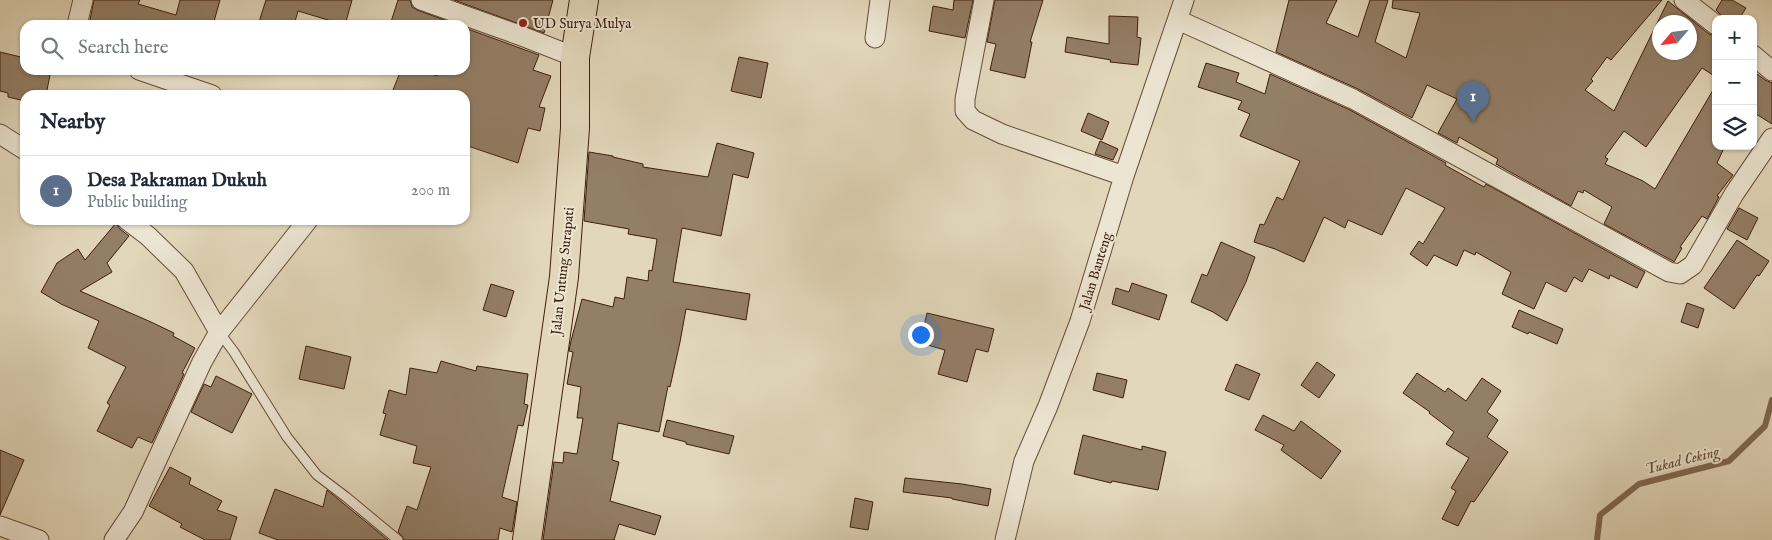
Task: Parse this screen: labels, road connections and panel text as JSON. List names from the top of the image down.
{
  "streets": {
    "highway": ["Jalan Untung Surapati"],
    "street": ["Jalan Banteng"]
  },
  "water": ["Tukad Ceking"],
  "places": ["UD Surya Mulya"],
  "north": "bottom left",
  "page": {
    "map_buttons": ["+", "−"],
    "search": "Search here",
    "pins": "1",
    "heading": "Nearby",
    "list": [
      {
        "mark": "1",
        "name": "Desa Pakraman Dukuh",
        "note": "Public building",
        "value": "200 m"
      }
    ]
  }
}
